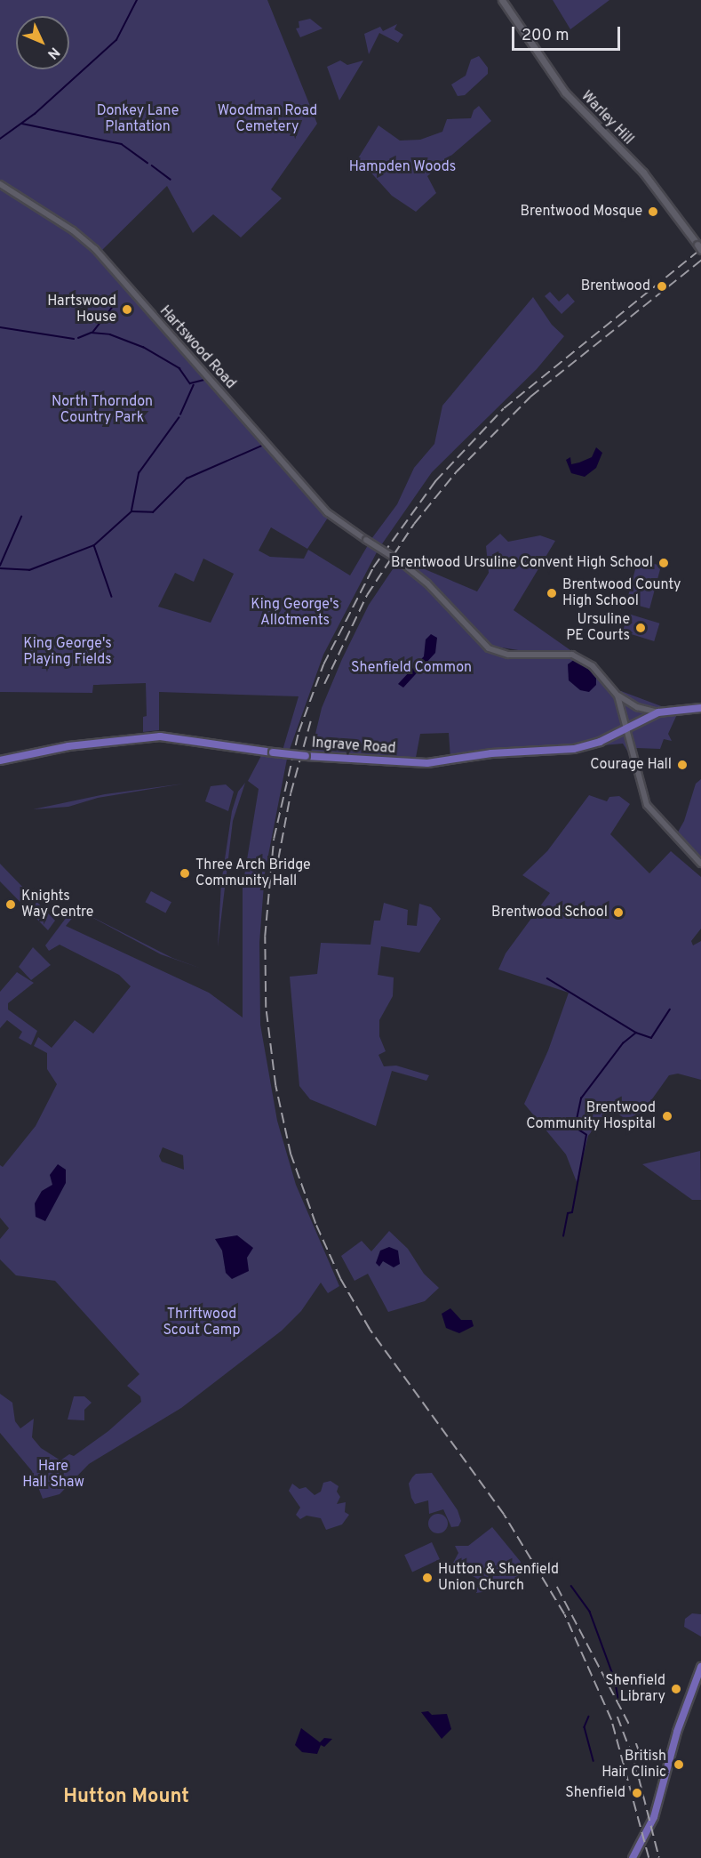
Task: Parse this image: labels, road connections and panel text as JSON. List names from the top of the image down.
{
  "streets": {
    "main road": ["Warley Hill", "Ingrave Road"],
    "street": ["Hartswood Road"]
  },
  "districts": ["Hutton Mount"],
  "parks": [
    "Donkey Lane Plantation",
    "Woodman Road Cemetery",
    "Hampden Woods",
    "North Thorndon Country Park",
    "King George's Allotments",
    "King George's Playing Fields",
    "Shenfield Common",
    "Thriftwood Scout Camp",
    "Hare Hall Shaw"
  ],
  "places": [
    "Brentwood Mosque",
    "Brentwood",
    "Hartswood House",
    "Brentwood Ursuline Convent High School",
    "Brentwood County High School",
    "Ursuline PE Courts",
    "Courage Hall",
    "Three Arch Bridge Community Hall",
    "Knights Way Centre",
    "Brentwood School",
    "Brentwood Community Hospital",
    "Hutton & Shenfield Union Church",
    "Shenfield Library",
    "British Hair Clinic",
    "Shenfield"
  ],
  "scale_bar": "200 m",
  "north": "bottom right"
}
